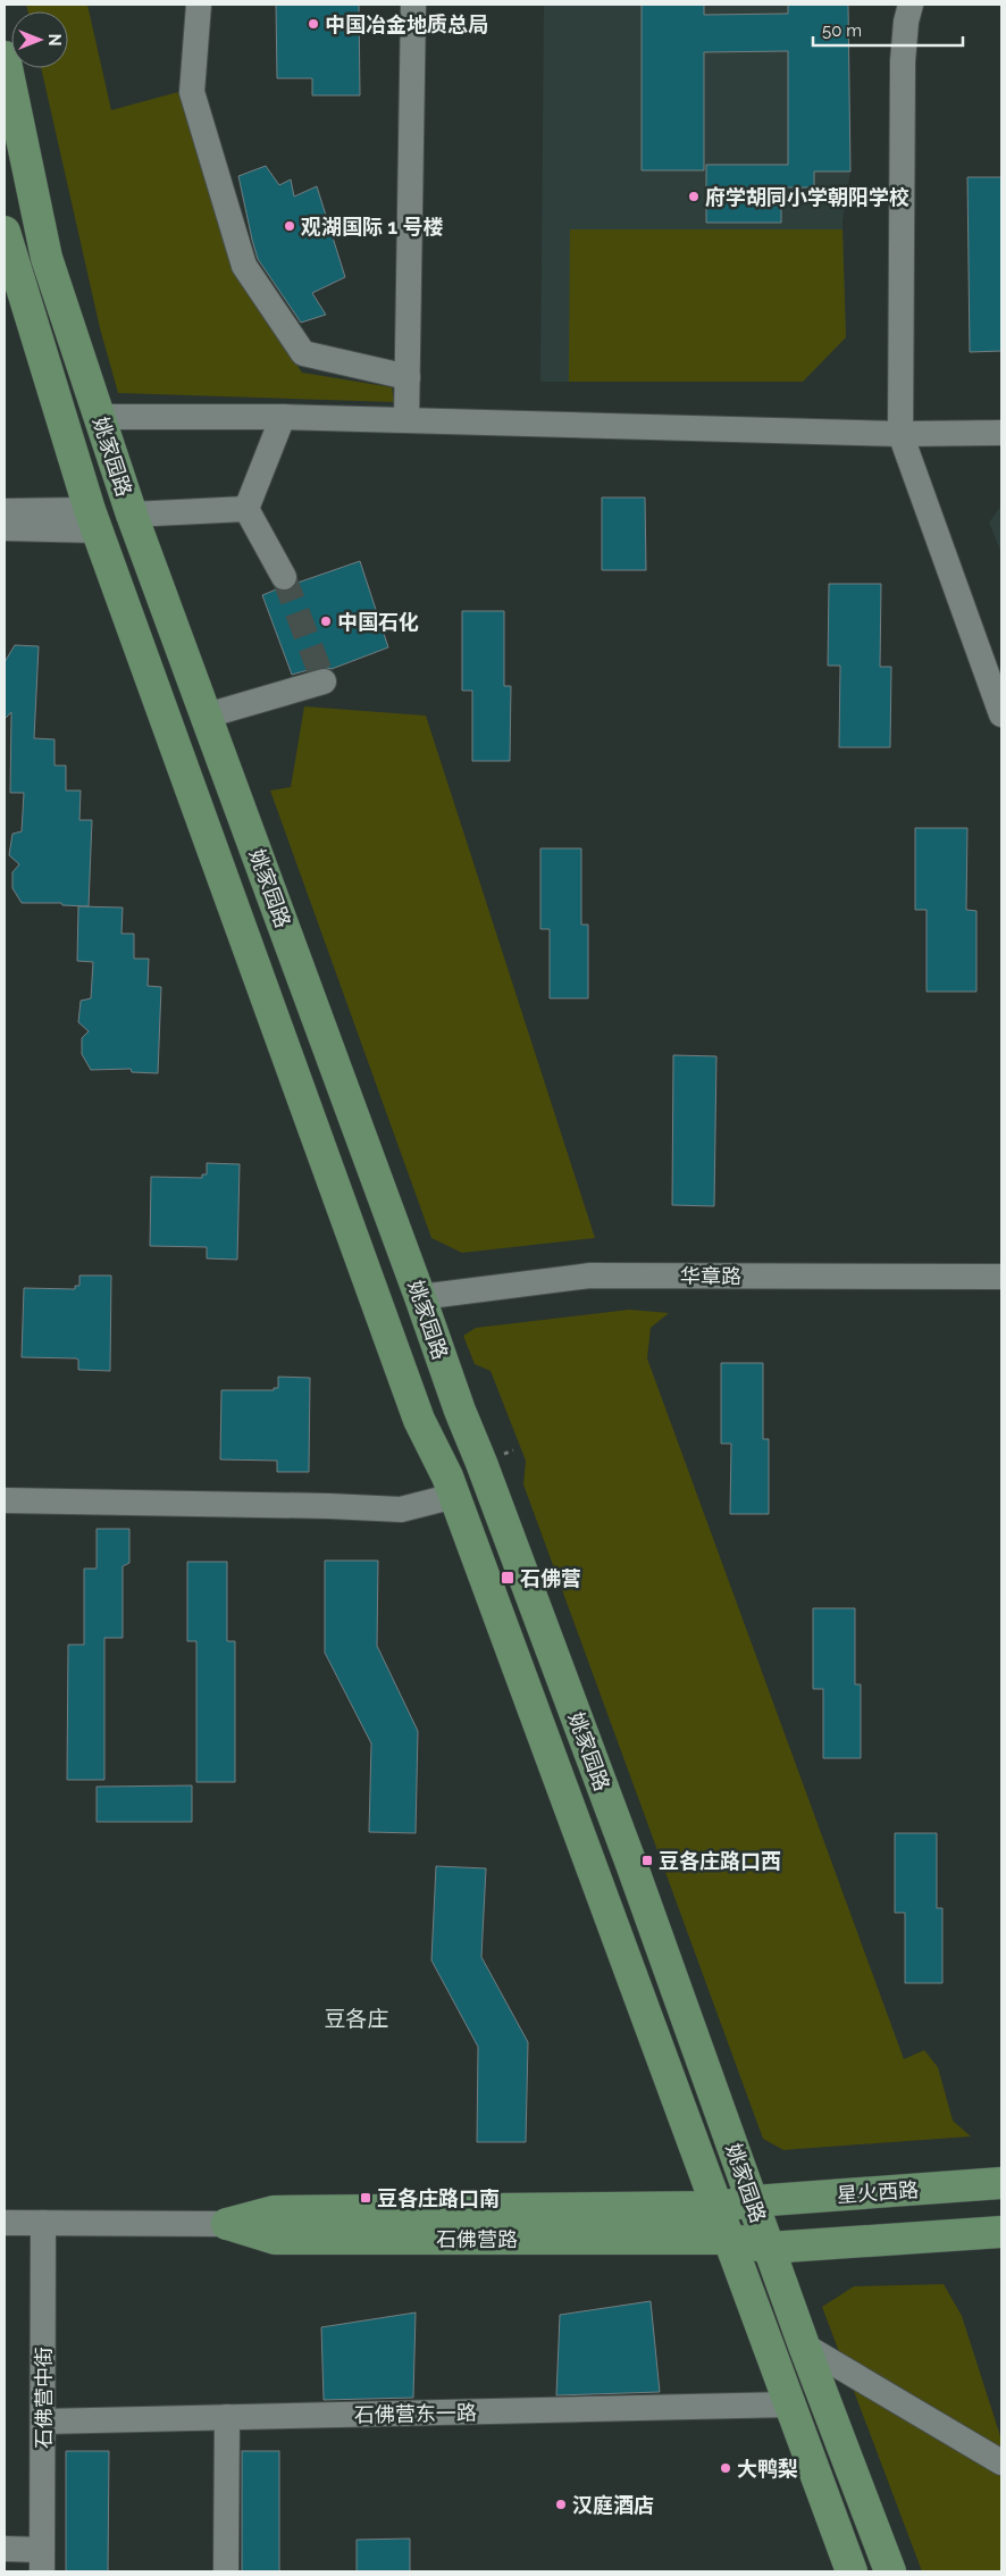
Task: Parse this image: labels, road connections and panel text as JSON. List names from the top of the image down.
{
  "streets": {
    "main road": ["姚家园路", "星火西路", "石佛营路"],
    "street": ["华章路", "石佛营中街", "石佛营东一路"]
  },
  "crossings": [
    ["姚家园路", "华章路"],
    ["姚家园路", "星火西路"],
    ["姚家园路", "石佛营路"],
    ["姚家园路", "石佛营东一路"],
    ["星火西路", "石佛营路"],
    ["石佛营路", "石佛营中街"],
    ["石佛营中街", "石佛营东一路"]
  ],
  "districts": ["豆各庄"],
  "places": {
    "other": [
      "中国冶金地质总局",
      "府学胡同小学朝阳学校",
      "观湖国际 1 号楼",
      "中国石化",
      "大鸭梨",
      "汉庭酒店"
    ],
    "transit": ["石佛营", "豆各庄路口西", "豆各庄路口南"]
  },
  "scale_bar": "50 m",
  "north": "right"
}
